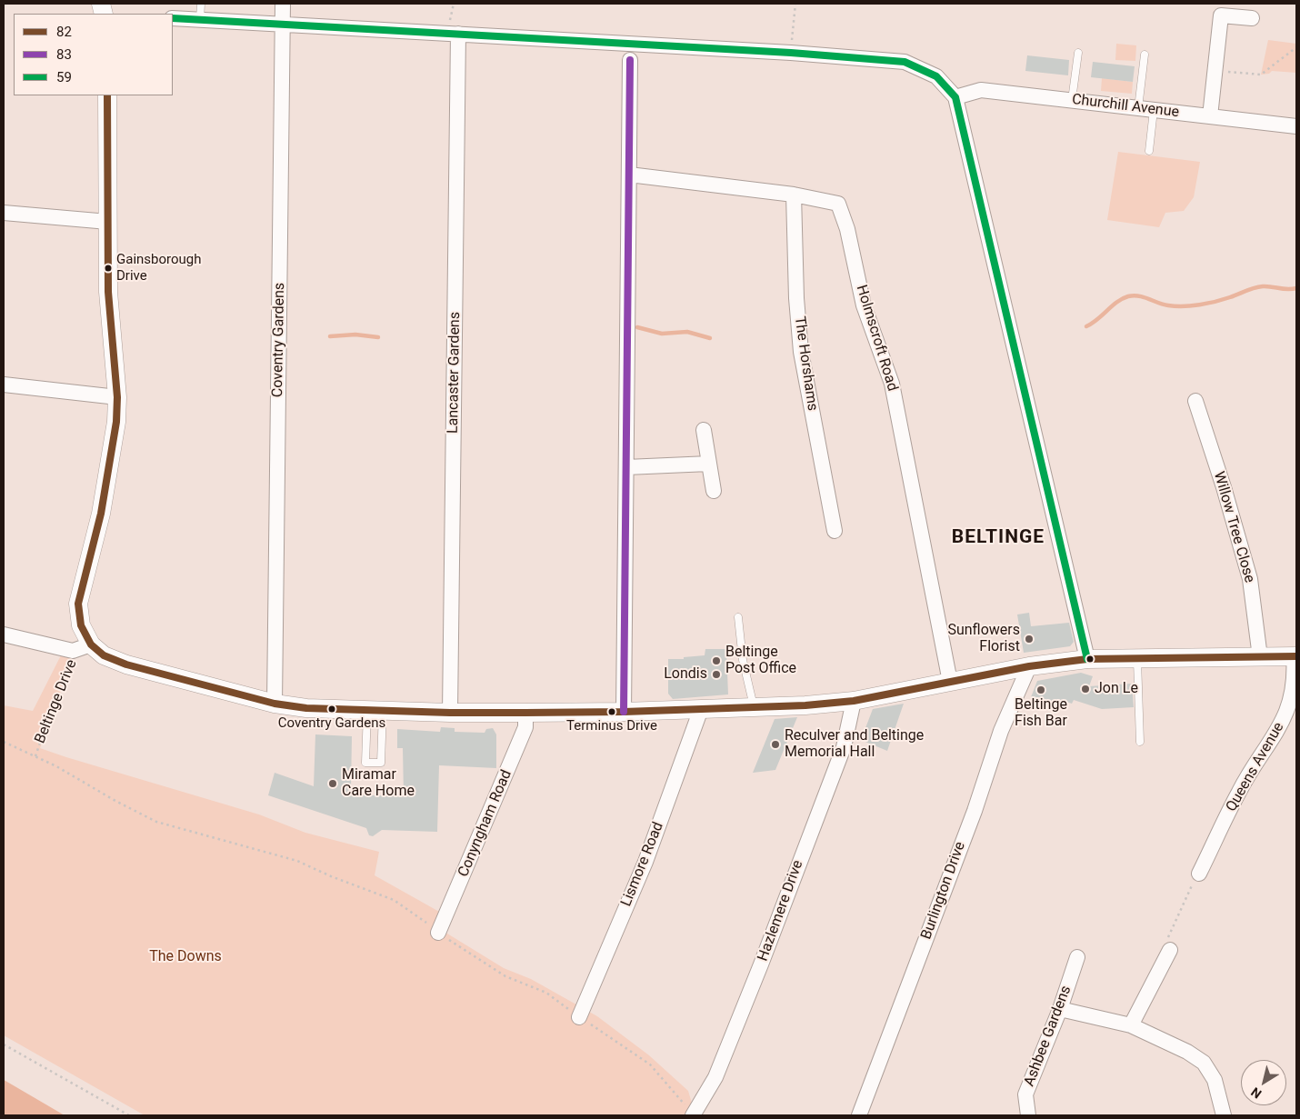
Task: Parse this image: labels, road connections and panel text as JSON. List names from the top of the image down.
{
  "streets": {
    "street": [
      "Churchill Avenue",
      "Holmscroft Road",
      "Coventry Gardens",
      "The Horshams",
      "Lancaster Gardens",
      "Willow Tree Close",
      "Beltinge Drive",
      "Queens Avenue",
      "Conyngham Road",
      "Lismore Road",
      "Burlington Drive",
      "Hazlemere Drive",
      "Ashbee Gardens"
    ]
  },
  "crossings": [
    ["Holmscroft Road", "The Horshams"]
  ],
  "districts": ["BELTINGE"],
  "parks": ["The Downs"],
  "places": [
    "Gainsborough Drive",
    "Sunflowers Florist",
    "Beltinge Post Office",
    "Londis",
    "Jon Le",
    "Beltinge Fish Bar",
    "Coventry Gardens",
    "Terminus Drive",
    "Reculver and Beltinge Memorial Hall",
    "Miramar Care Home"
  ],
  "lines": ["transit line 59", "transit line 83", "transit line 82"],
  "legend": ["82", "83", "59"],
  "north": "bottom left"
}
